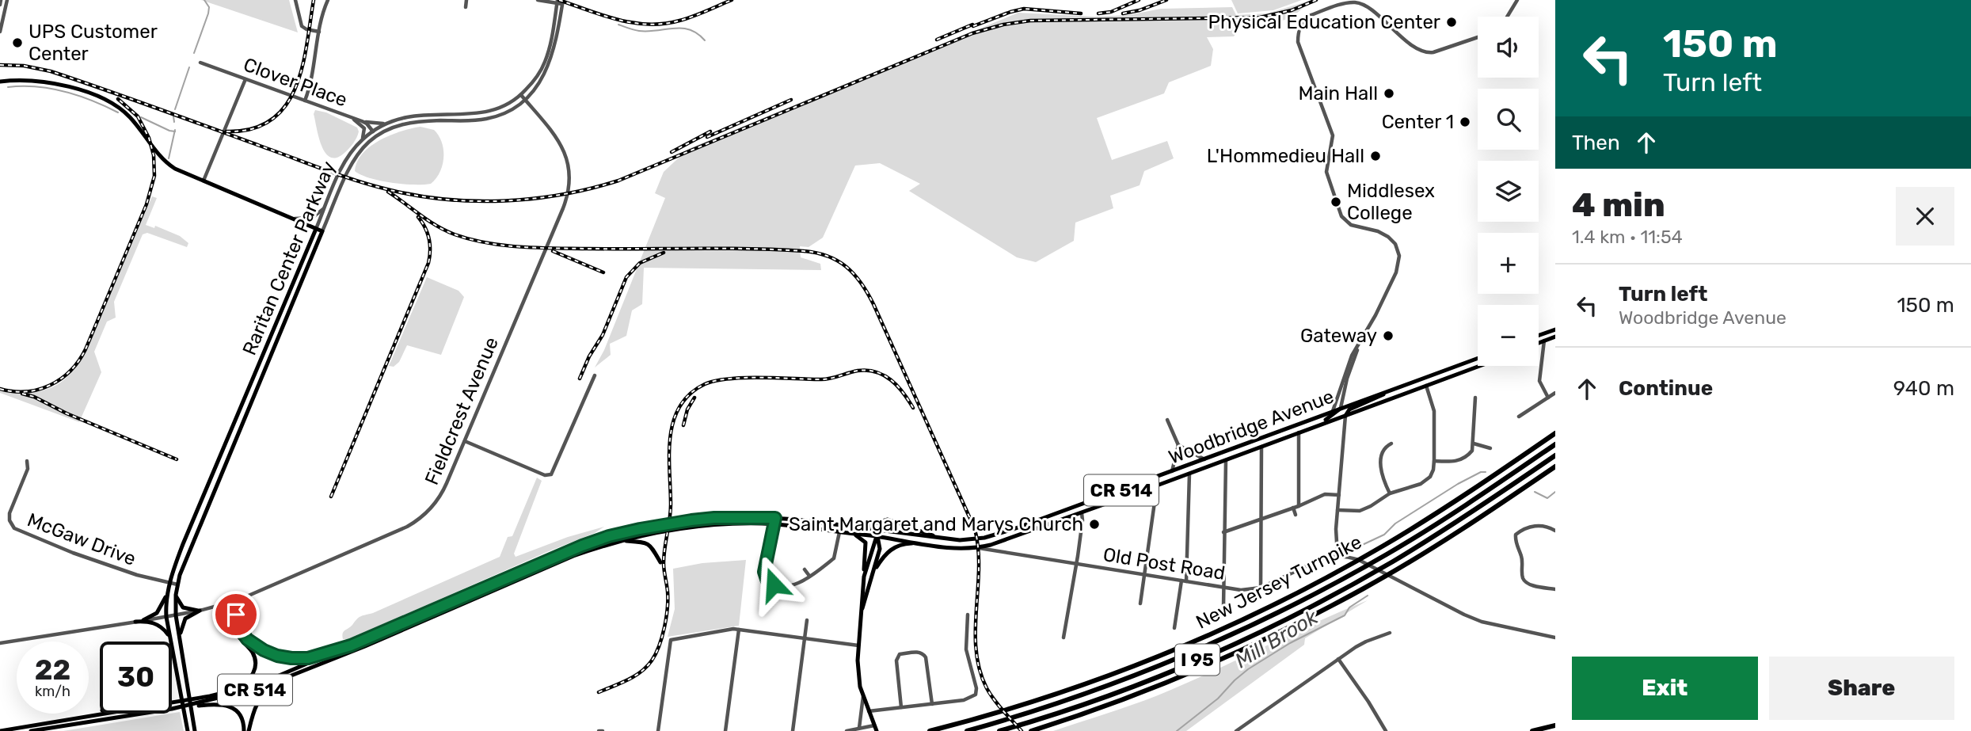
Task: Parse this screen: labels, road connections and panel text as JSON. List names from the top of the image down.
{
  "streets": {
    "highway": ["New Jersey Turnpike", "I 95"],
    "main road": ["Raritan Center Parkway", "Woodbridge Avenue", "CR 514"],
    "street": [
      "Clover Place",
      "Fieldcrest Avenue",
      "McGaw Drive",
      "Old Post Road"
    ]
  },
  "crossings": [
    ["Clover Place", "Raritan Center Parkway"],
    ["Raritan Center Parkway", "Fieldcrest Avenue"],
    ["Raritan Center Parkway", "McGaw Drive"],
    ["Woodbridge Avenue", "Old Post Road"]
  ],
  "water": ["Mill Brook"],
  "places": [
    "Physical Education Center",
    "UPS Customer Center",
    "Main Hall",
    "Center 1",
    "L'Hommedieu Hall",
    "Middlesex College",
    "Gateway",
    "Saint Margaret and Marys Church"
  ],
  "page": {
    "turn": ["150 m", "Turn left"],
    "map_buttons": ["+", "−"],
    "then": "Then",
    "heading": ["4 min", "1.4 km · 11:54"],
    "list": [
      {
        "name": "Turn left",
        "note": "Woodbridge Avenue",
        "value": "150 m"
      },
      {
        "name": "Continue",
        "value": "940 m"
      }
    ],
    "speed": "22 km/h",
    "limit": "30",
    "buttons": ["Exit", "Share"]
  }
}
